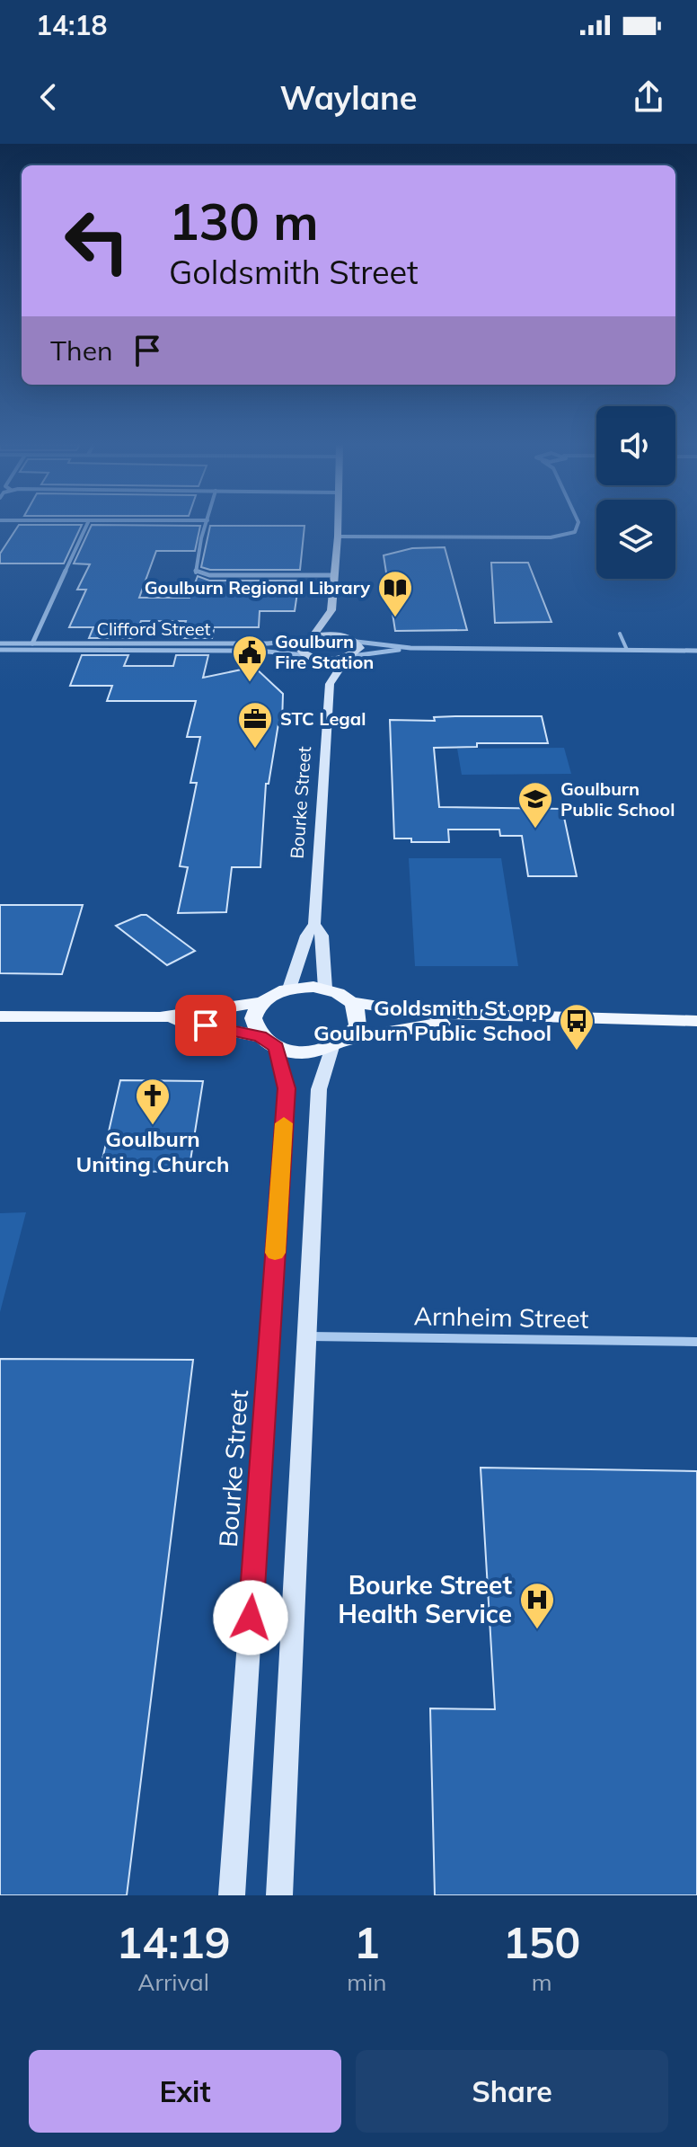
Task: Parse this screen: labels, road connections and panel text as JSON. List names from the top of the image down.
{
  "streets": {
    "main road": ["Bourke Street"],
    "street": ["Clifford Street", "Arnheim Street"]
  },
  "places": {
    "library": ["Goulburn Regional Library"],
    "public building": ["Goulburn Fire Station"],
    "office": ["STC Legal"],
    "school or university": ["Goulburn Public School"],
    "bus stop": ["Goldsmith St opp Goulburn Public School"],
    "church": ["Goulburn Uniting Church"],
    "hospital": ["Bourke Street Health Service"]
  },
  "page": {
    "status": "14:18",
    "header": "Waylane",
    "turn": ["130 m", "Goldsmith Street"],
    "then": "Then",
    "eta": [
      "14:19",
      "Arrival",
      "1",
      "min",
      "150",
      "m"
    ],
    "buttons": ["Exit", "Share"]
  }
}
